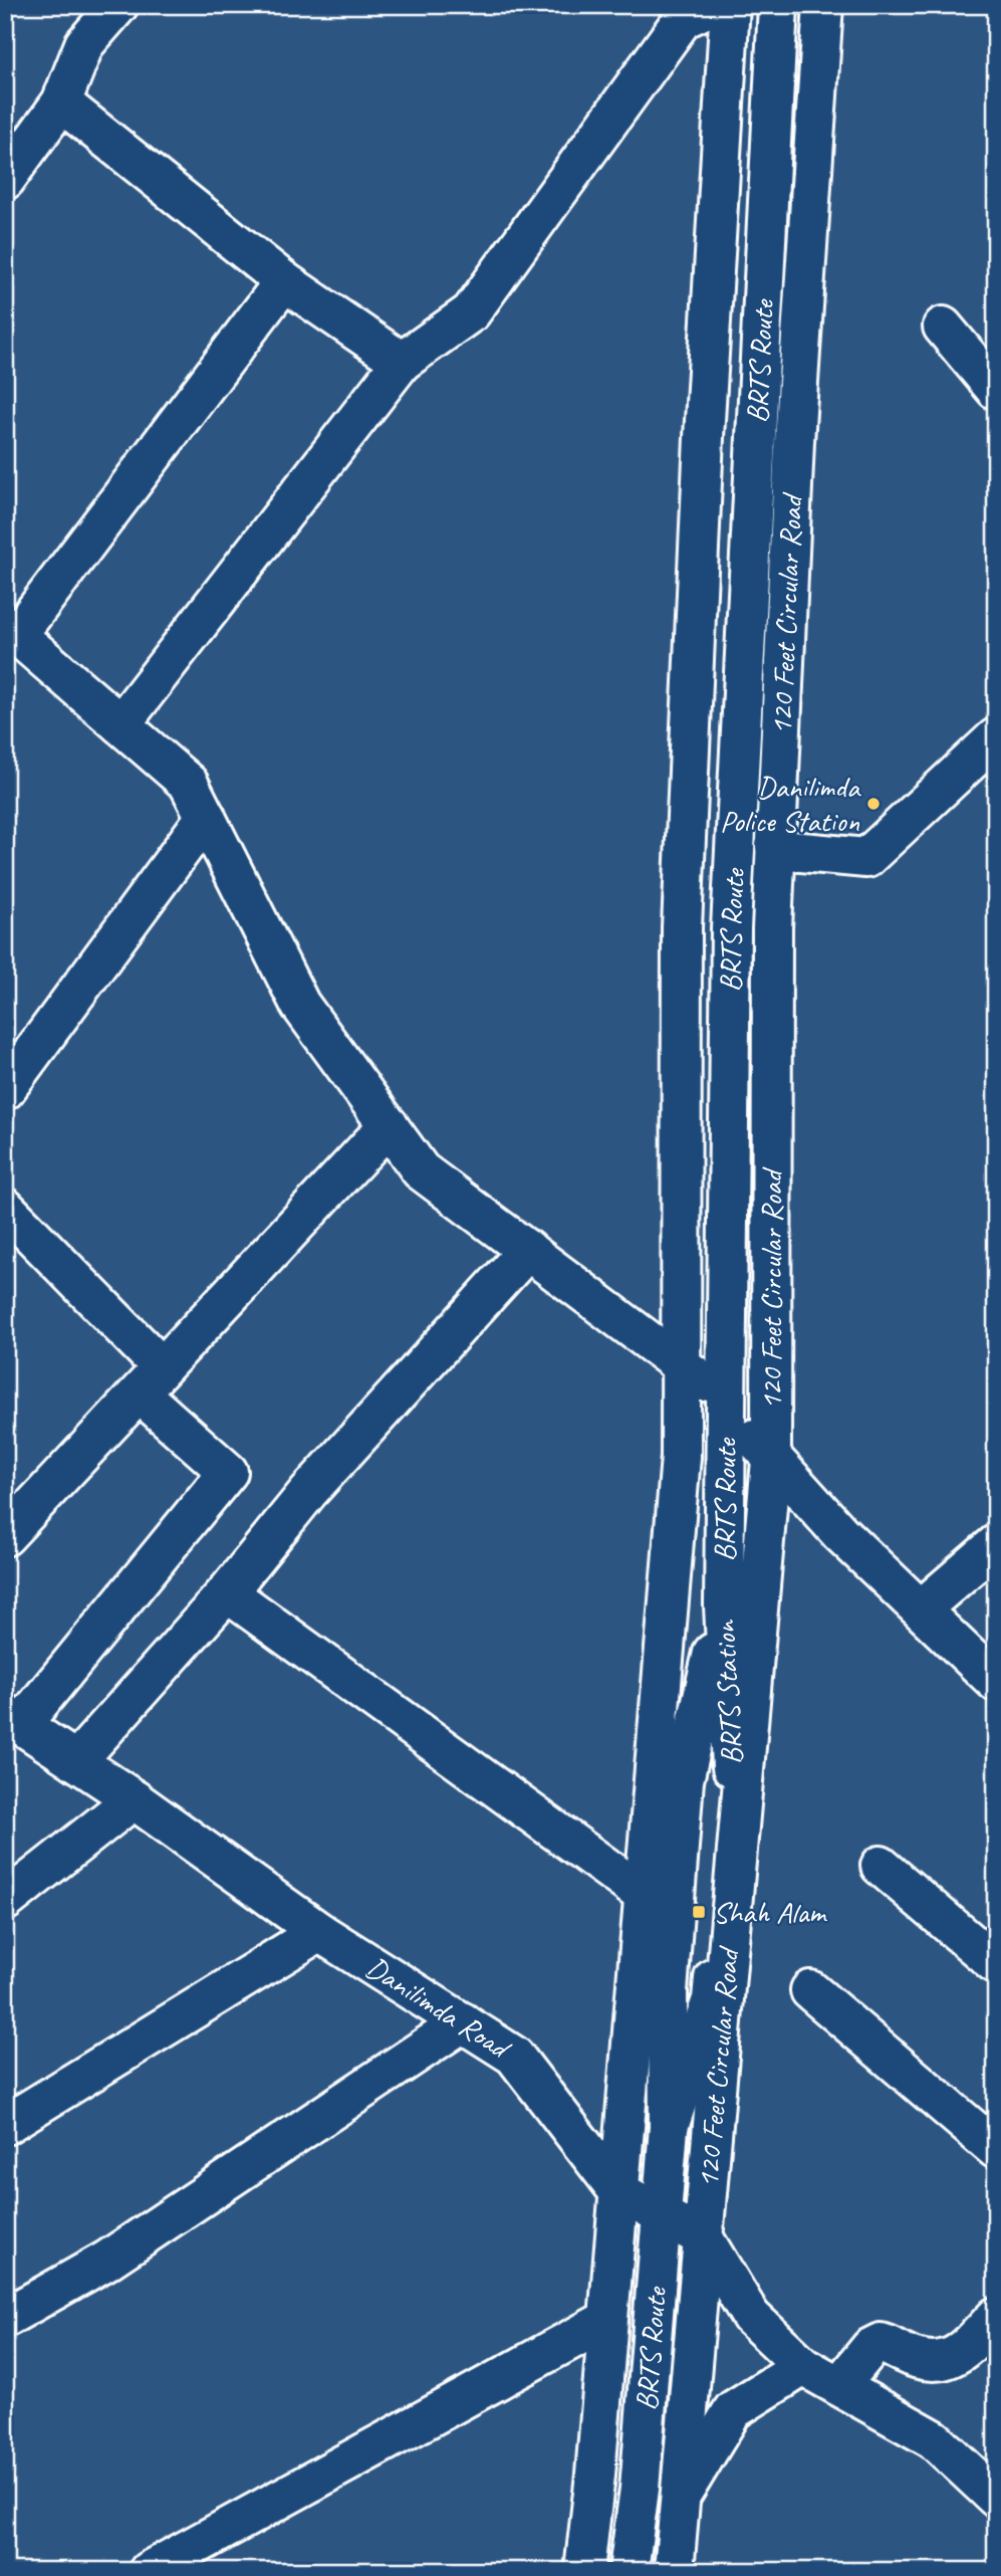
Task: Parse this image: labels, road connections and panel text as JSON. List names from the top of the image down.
{
  "streets": {
    "street": [
      "BRTS Route",
      "120 Feet Circular Road",
      "BRTS Station",
      "Danilimda Road"
    ]
  },
  "crossings": [
    ["BRTS Route", "BRTS Station"],
    ["BRTS Route", "Danilimda Road"],
    ["120 Feet Circular Road", "Danilimda Road"]
  ],
  "places": {
    "other": ["Danilimda Police Station"],
    "transit": ["Shah Alam"]
  }
}
